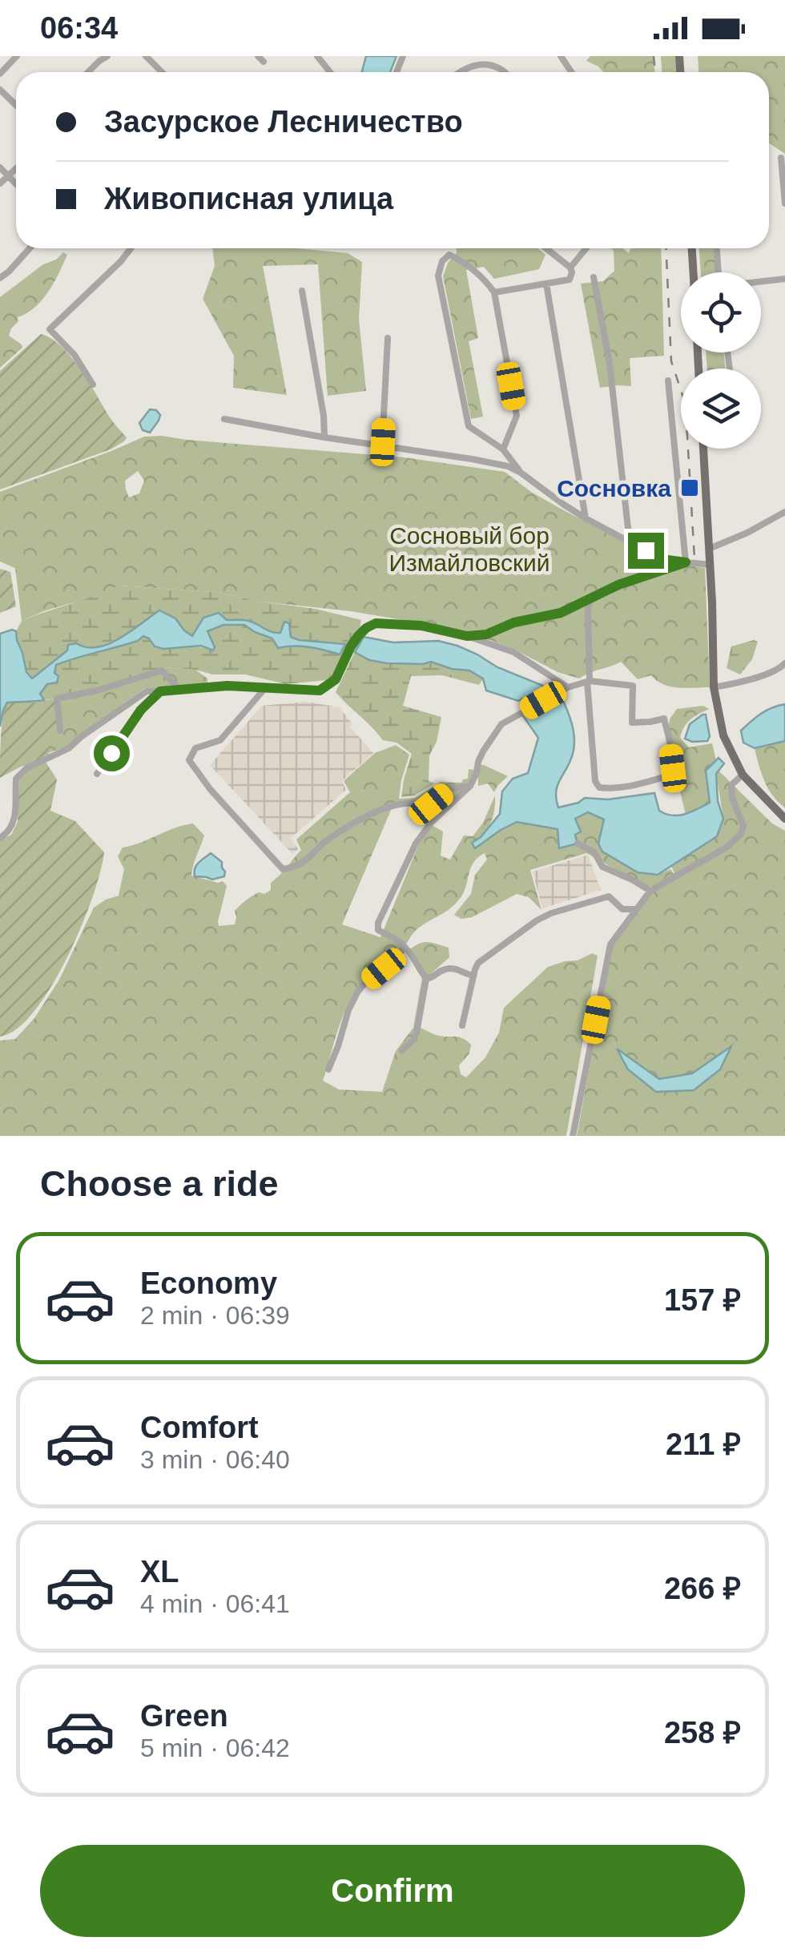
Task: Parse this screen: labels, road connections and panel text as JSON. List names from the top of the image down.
{
  "parks": ["Сосновый бор Измайловский"],
  "places": {
    "transit": ["Сосновка"]
  },
  "page": {
    "status": "06:34",
    "banner": ["Засурское Лесничество", "Живописная улица"],
    "heading": "Choose a ride",
    "list": [
      {
        "name": "Economy",
        "note": "2 min · 06:39",
        "value": "157 ₽"
      },
      {
        "name": "Comfort",
        "note": "3 min · 06:40",
        "value": "211 ₽"
      },
      {
        "name": "XL",
        "note": "4 min · 06:41",
        "value": "266 ₽"
      },
      {
        "name": "Green",
        "note": "5 min · 06:42",
        "value": "258 ₽"
      }
    ],
    "buttons": "Confirm"
  }
}
